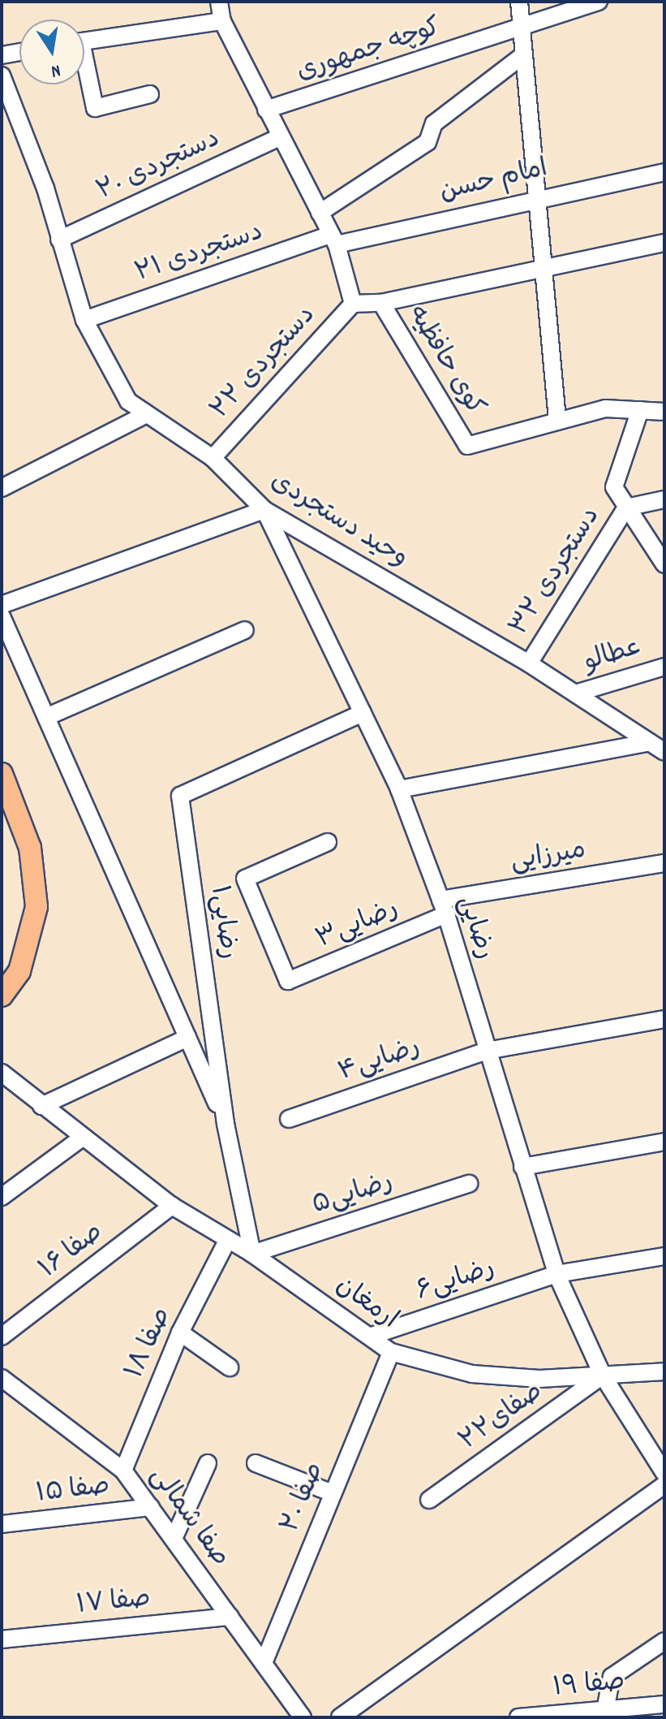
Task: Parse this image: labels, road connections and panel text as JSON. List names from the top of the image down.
{
  "streets": {
    "street": [
      "کوچه جمهوری",
      "دستجردی ۲۰",
      "امام حسن",
      "دستجردی ۲۱",
      "کوی حافظیه",
      "دستجردی ۲۲",
      "وحید دستجردی",
      "دستجردی ۳۲",
      "عطالو",
      "میرزایی",
      "رضایی۱",
      "رضایی۳",
      "رضایی",
      "رضایی۴",
      "رضایی۵",
      "صفا ۱۶",
      "رضایی۶",
      "ارمغان",
      "صفا ۱۸",
      "صفای۲۲",
      "صفا ۱۵",
      "صفا ۲۰",
      "صفا شمالی",
      "صفا ۱۷",
      "صفا ۱۹"
    ]
  },
  "crossings": [
    ["دستجردی ۲۰", "وحید دستجردی"],
    ["امام حسن", "دستجردی ۲۱"],
    ["دستجردی ۲۱", "وحید دستجردی"],
    ["دستجردی ۲۲", "وحید دستجردی"],
    ["وحید دستجردی", "دستجردی ۳۲"],
    ["وحید دستجردی", "عطالو"],
    ["وحید دستجردی", "رضایی"],
    ["میرزایی", "رضایی۳"],
    ["میرزایی", "رضایی"],
    ["رضایی۱", "رضایی"],
    ["رضایی۱", "رضایی۵"],
    ["رضایی۱", "ارمغان"],
    ["رضایی۳", "رضایی"],
    ["رضایی", "رضایی۴"],
    ["رضایی", "رضایی۶"],
    ["رضایی", "ارمغان"],
    ["رضایی", "صفای۲۲"],
    ["رضایی۵", "ارمغان"],
    ["صفا ۱۶", "ارمغان"],
    ["رضایی۶", "ارمغان"],
    ["ارمغان", "صفا ۱۸"],
    ["ارمغان", "صفای۲۲"],
    ["ارمغان", "صفا ۲۰"],
    ["صفا ۱۸", "صفا شمالی"],
    ["صفا ۱۵", "صفا شمالی"],
    ["صفا ۲۰", "صفا شمالی"],
    ["صفا شمالی", "صفا ۱۷"]
  ],
  "north": "bottom"
}
